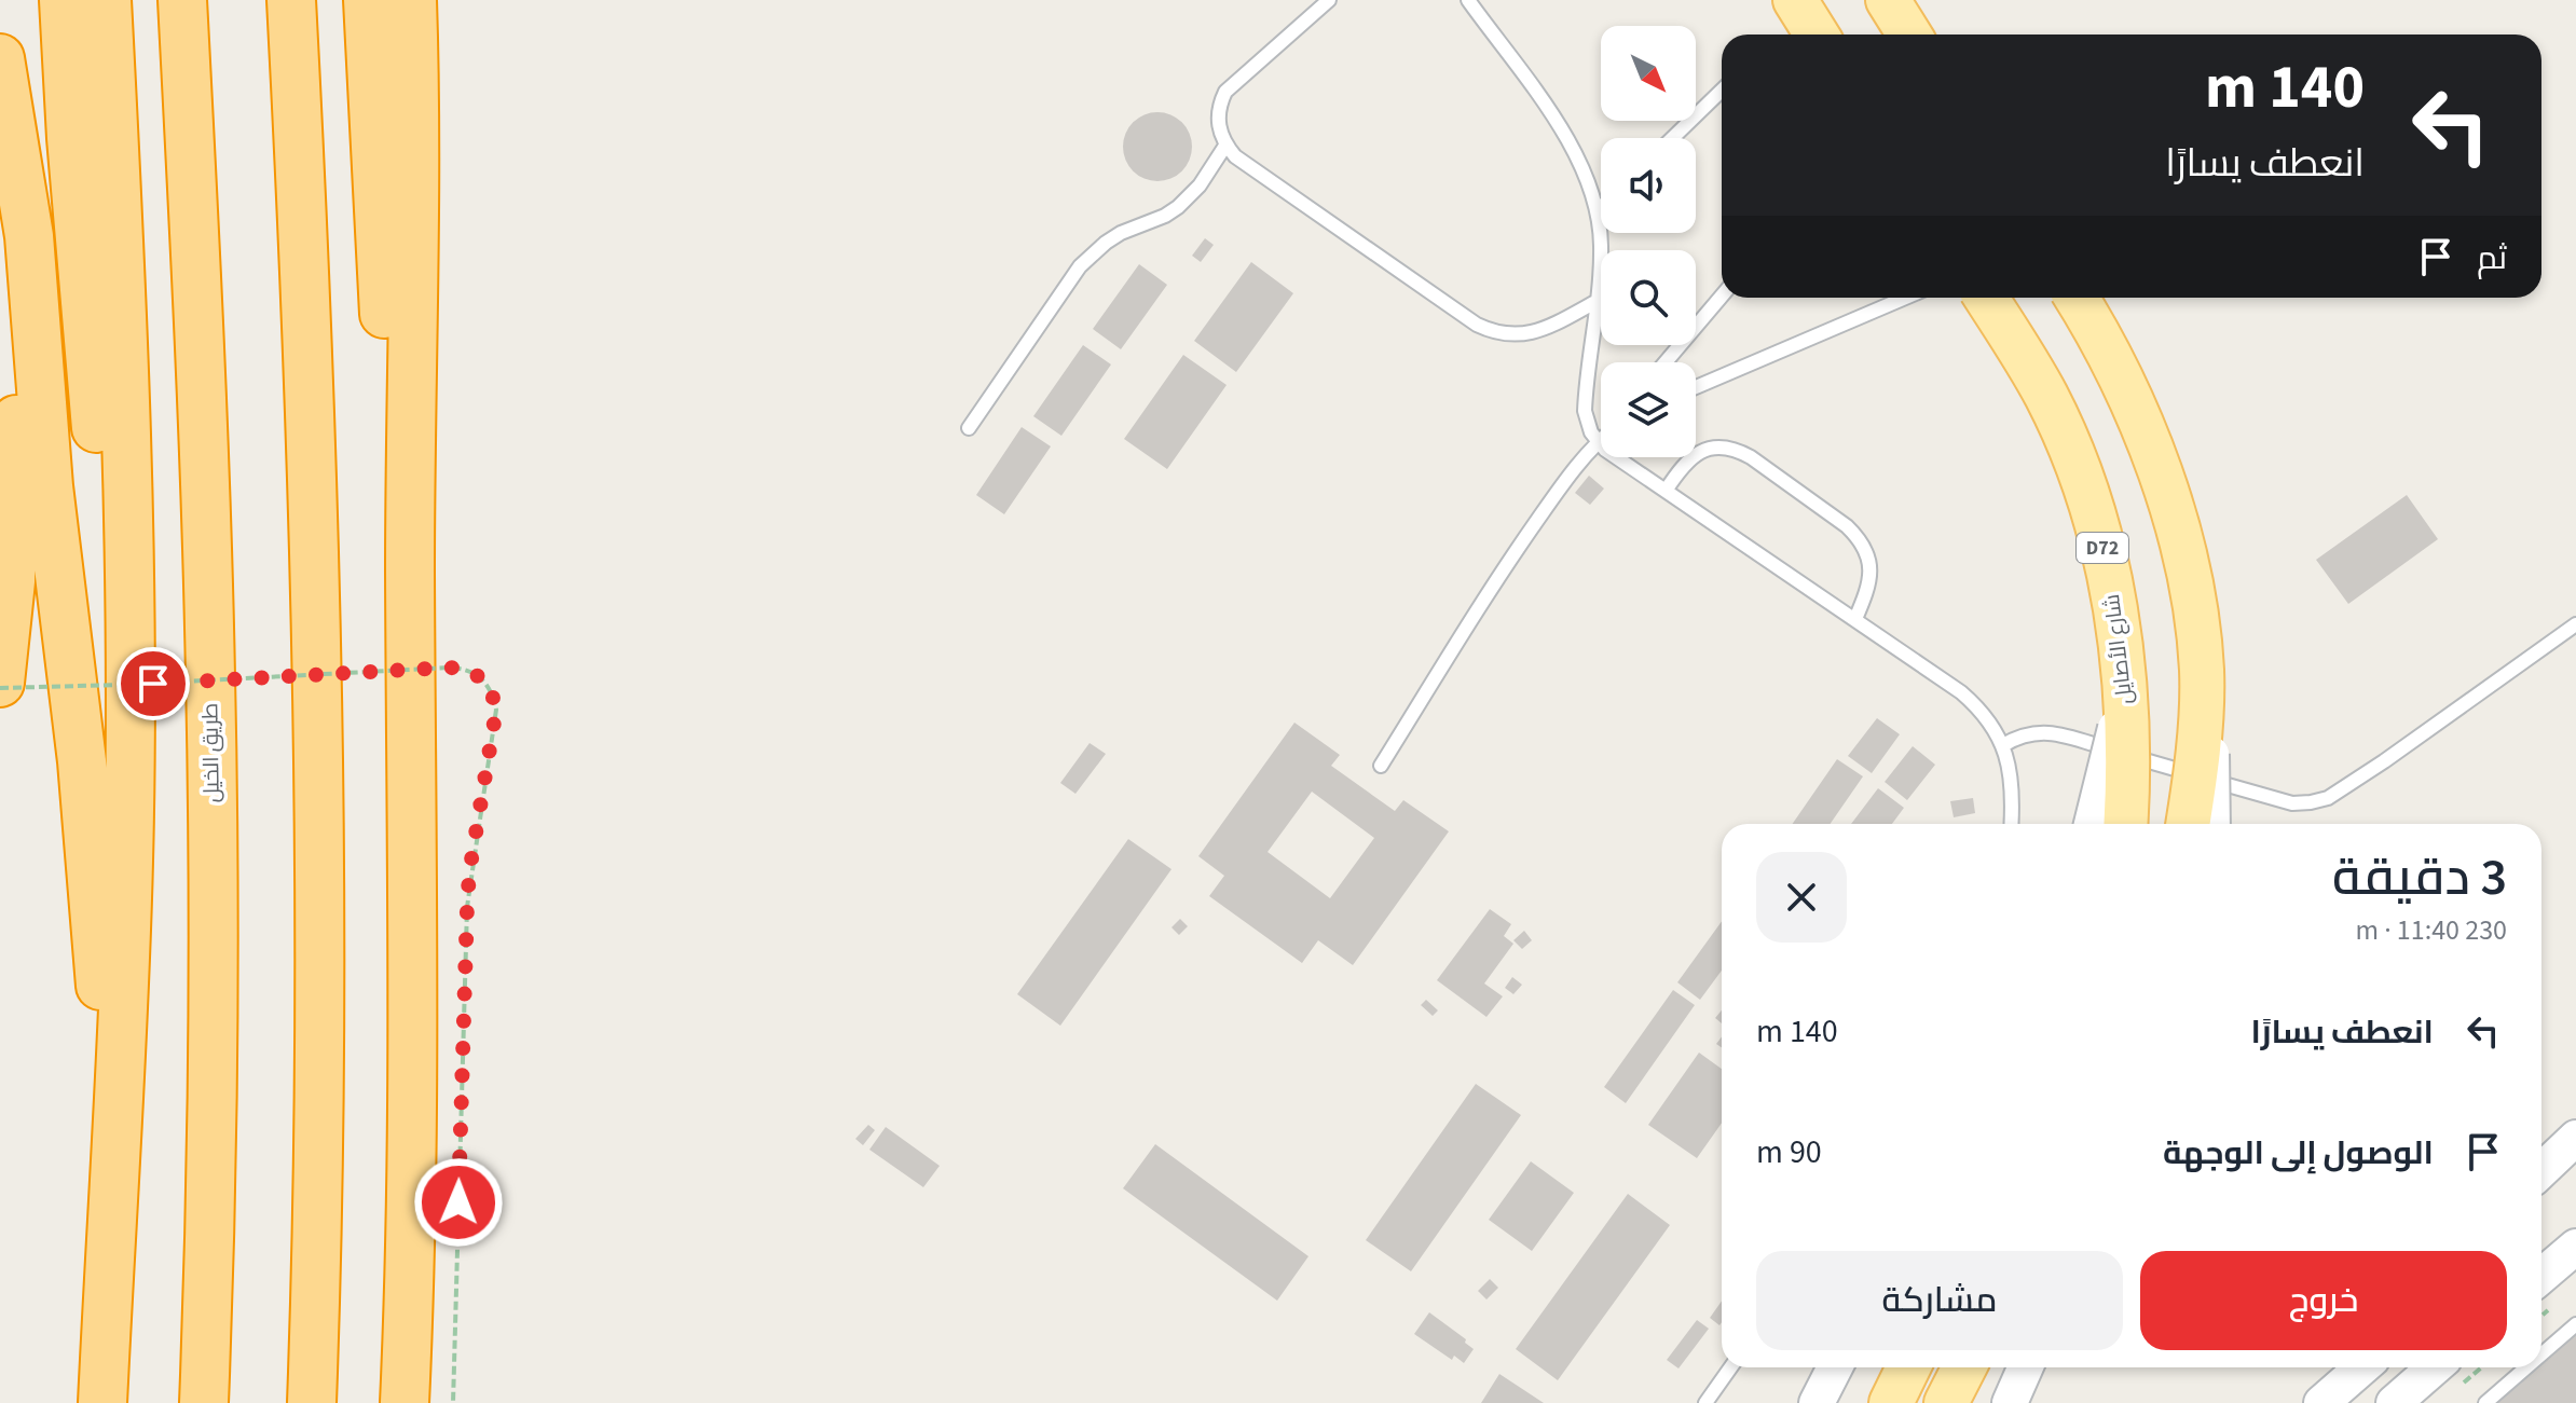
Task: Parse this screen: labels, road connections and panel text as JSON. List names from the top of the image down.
{
  "streets": {
    "highway": ["طريق الخيل"],
    "main road": ["D72", "شارع الأصايل"]
  },
  "north": "bottom right",
  "page": {
    "turn": ["140 m", "انعطف يسارًا"],
    "then": "ثم",
    "heading": ["3 دقيقة", "230 m · 11:40"],
    "list": [
      {
        "name": "انعطف يسارًا",
        "value": "140 m"
      },
      {
        "name": "الوصول إلى الوجهة",
        "value": "90 m"
      }
    ],
    "buttons": ["خروج", "مشاركة"]
  }
}
